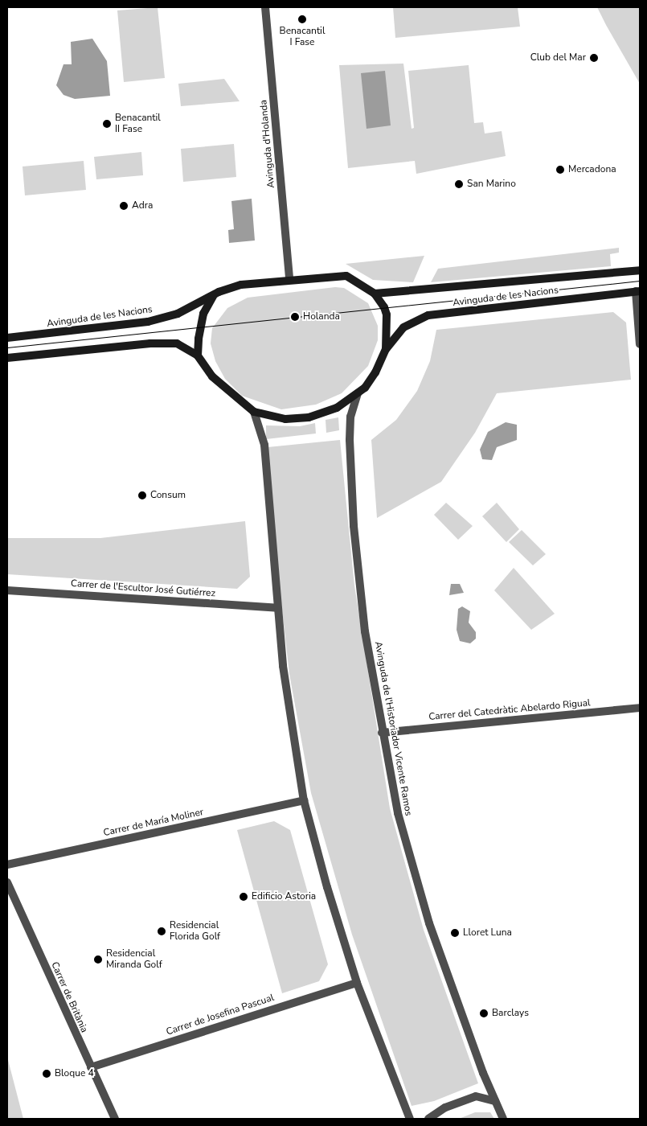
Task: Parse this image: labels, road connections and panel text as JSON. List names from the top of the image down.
{
  "streets": {
    "main road": ["Avinguda de les Nacions"],
    "street": [
      "Avinguda d'Holanda",
      "Carrer de l'Escultor José Gutiérrez",
      "Carrer del Catedràtic Abelardo Rigual",
      "Avinguda de l'Historiador Vicente Ramos",
      "Carrer de María Moliner",
      "Carrer de Britània",
      "Carrer de Josefina Pascual"
    ]
  },
  "crossings": [
    ["Avinguda d'Holanda", "Avinguda de les Nacions"],
    ["Carrer del Catedràtic Abelardo Rigual", "Avinguda de l'Historiador Vicente Ramos"],
    ["Carrer de Britània", "Carrer de Josefina Pascual"]
  ],
  "places": [
    "Benacantil I Fase",
    "Club del Mar",
    "Benacantil II Fase",
    "Mercadona",
    "San Marino",
    "Adra",
    "Holanda",
    "Consum",
    "Edificio Astoria",
    "Residencial Florida Golf",
    "Lloret Luna",
    "Residencial Miranda Golf",
    "Barclays",
    "Bloque 4"
  ]
}
